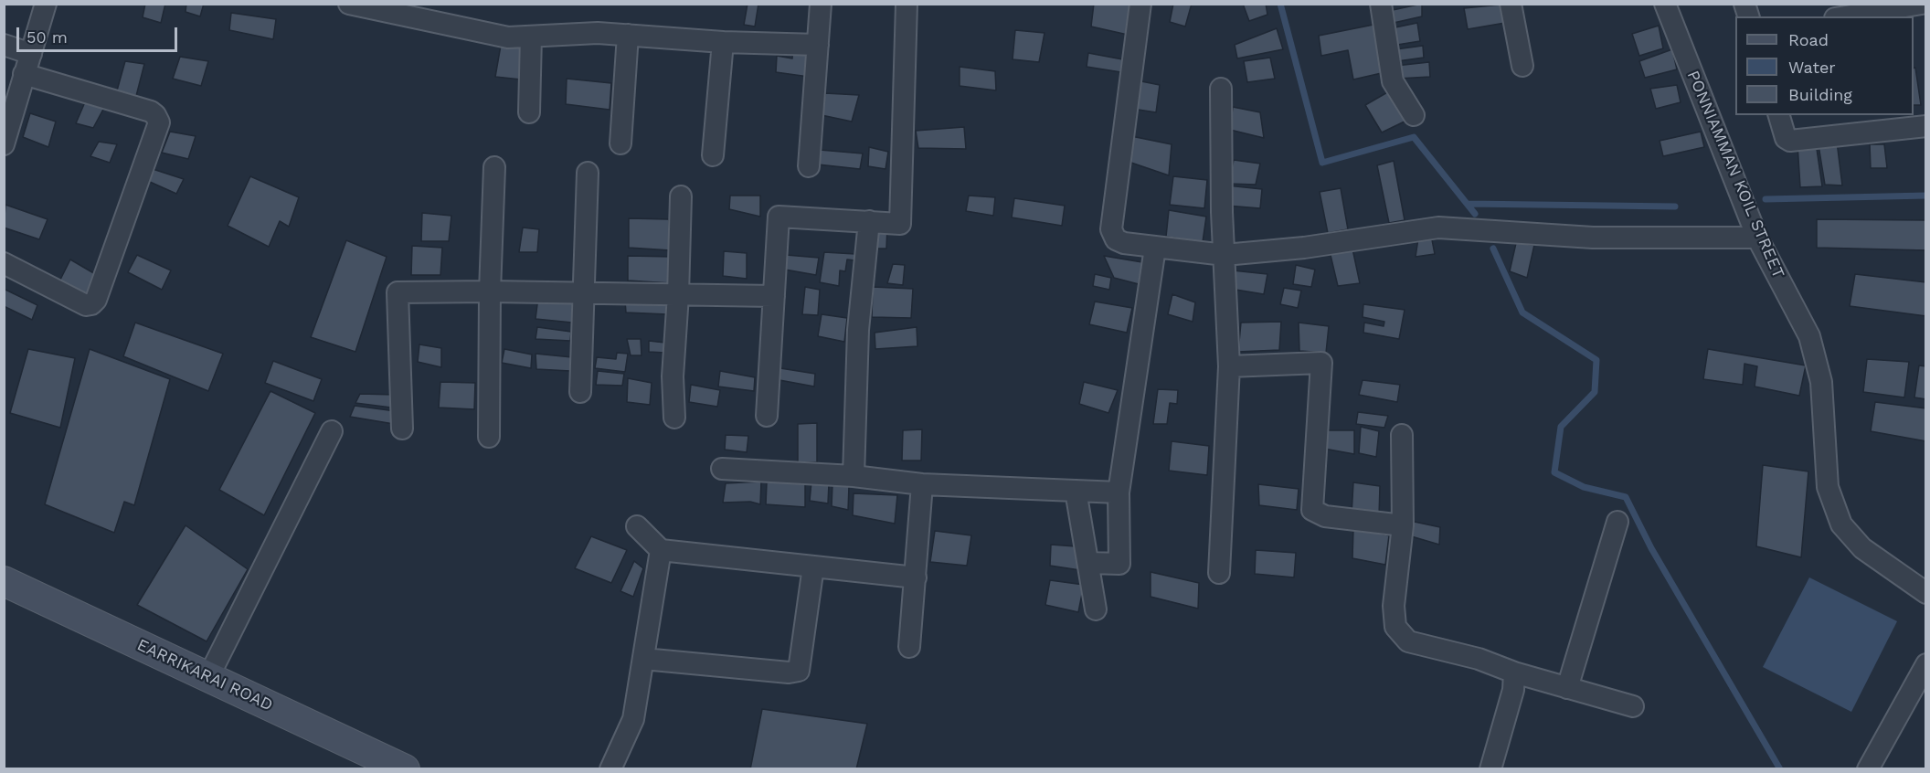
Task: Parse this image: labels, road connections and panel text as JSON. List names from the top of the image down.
{
  "streets": {
    "main road": ["EARRIKARAI ROAD"],
    "street": ["PONNIAMMAN KOIL STREET"]
  },
  "legend": ["Road", "Water", "Building"],
  "scale_bar": "50 m"
}
